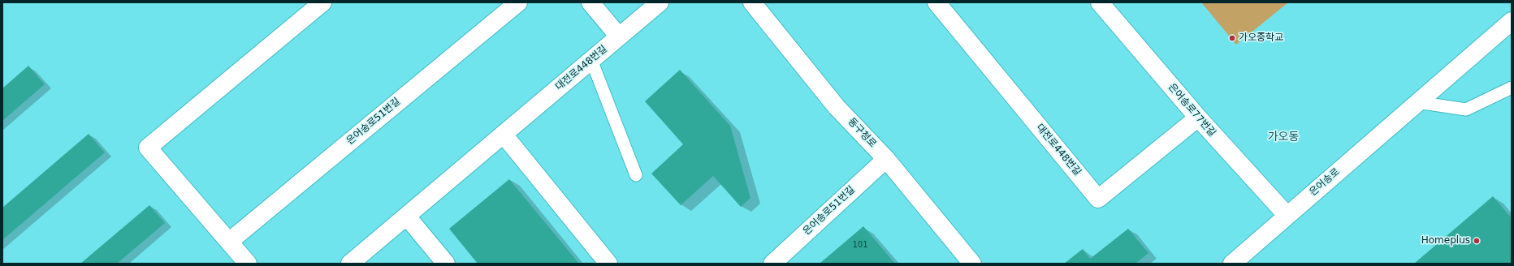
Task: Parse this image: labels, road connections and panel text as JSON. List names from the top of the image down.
{
  "streets": {
    "street": [
      "대전로448번길",
      "은어송로77번길",
      "은어송로51번길",
      "동구청로",
      "은어송로"
    ]
  },
  "crossings": [
    ["대전로448번길", "은어송로77번길"],
    ["은어송로77번길", "은어송로"],
    ["은어송로51번길", "동구청로"]
  ],
  "districts": ["가오동"],
  "places": ["가오중학교", "Homeplus"],
  "house_numbers": ["101"]
}
